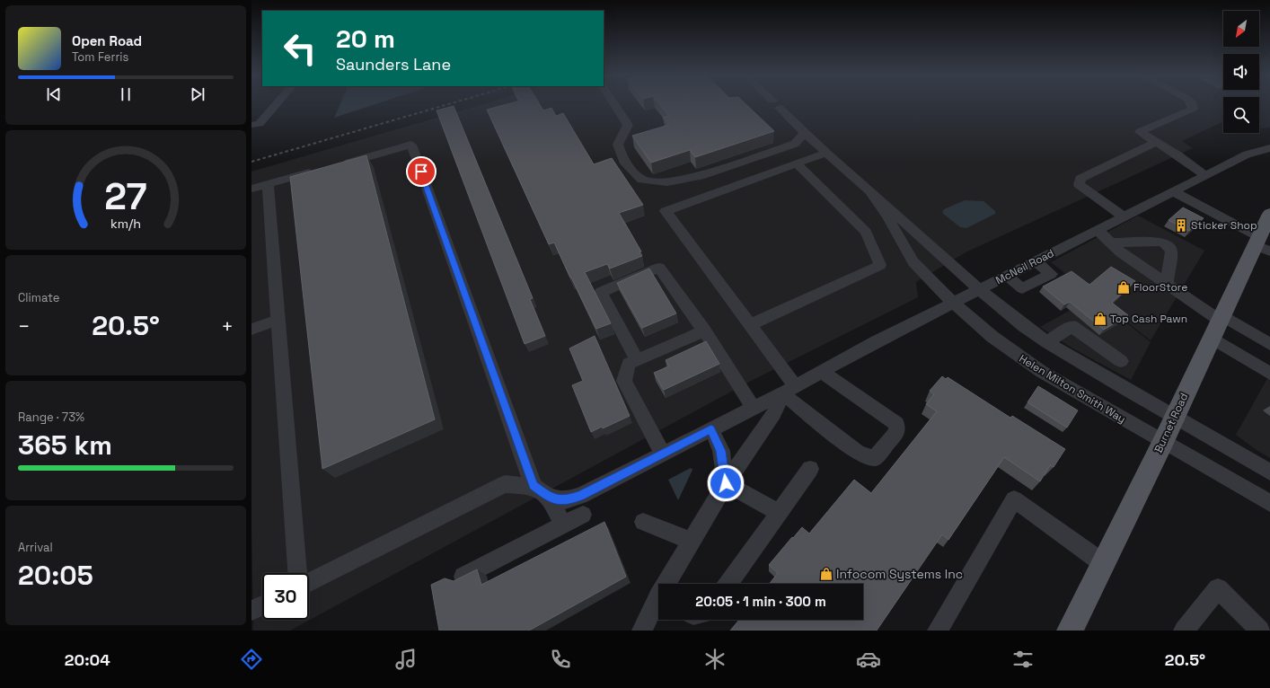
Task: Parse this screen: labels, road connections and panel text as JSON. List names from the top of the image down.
{
  "streets": {
    "main road": ["Burnet Road"],
    "street": ["McNeil Road", "Helen Milton Smith Way"]
  },
  "crossings": [
    ["McNeil Road", "Helen Milton Smith Way"],
    ["Helen Milton Smith Way", "Burnet Road"]
  ],
  "places": {
    "building": ["Sticker Shop"],
    "shop": ["FloorStore", "Top Cash Pawn", "Infocom Systems Inc"]
  },
  "north": "bottom left",
  "page": {
    "turn": ["20 m", "Saunders Lane"],
    "song": ["Open Road", "Tom Ferris"],
    "tile": [
      "Climate",
      ["Range · 73%", "365 km"],
      ["Arrival", "20:05"]
    ],
    "heat": ["−", "20.5°", "+"],
    "limit": "30",
    "trip": "20:05 · 1 min · 300 m",
    "tabs": ["20:04", "20.5°"],
    "gauge": ["27", "km/h"]
  }
}
